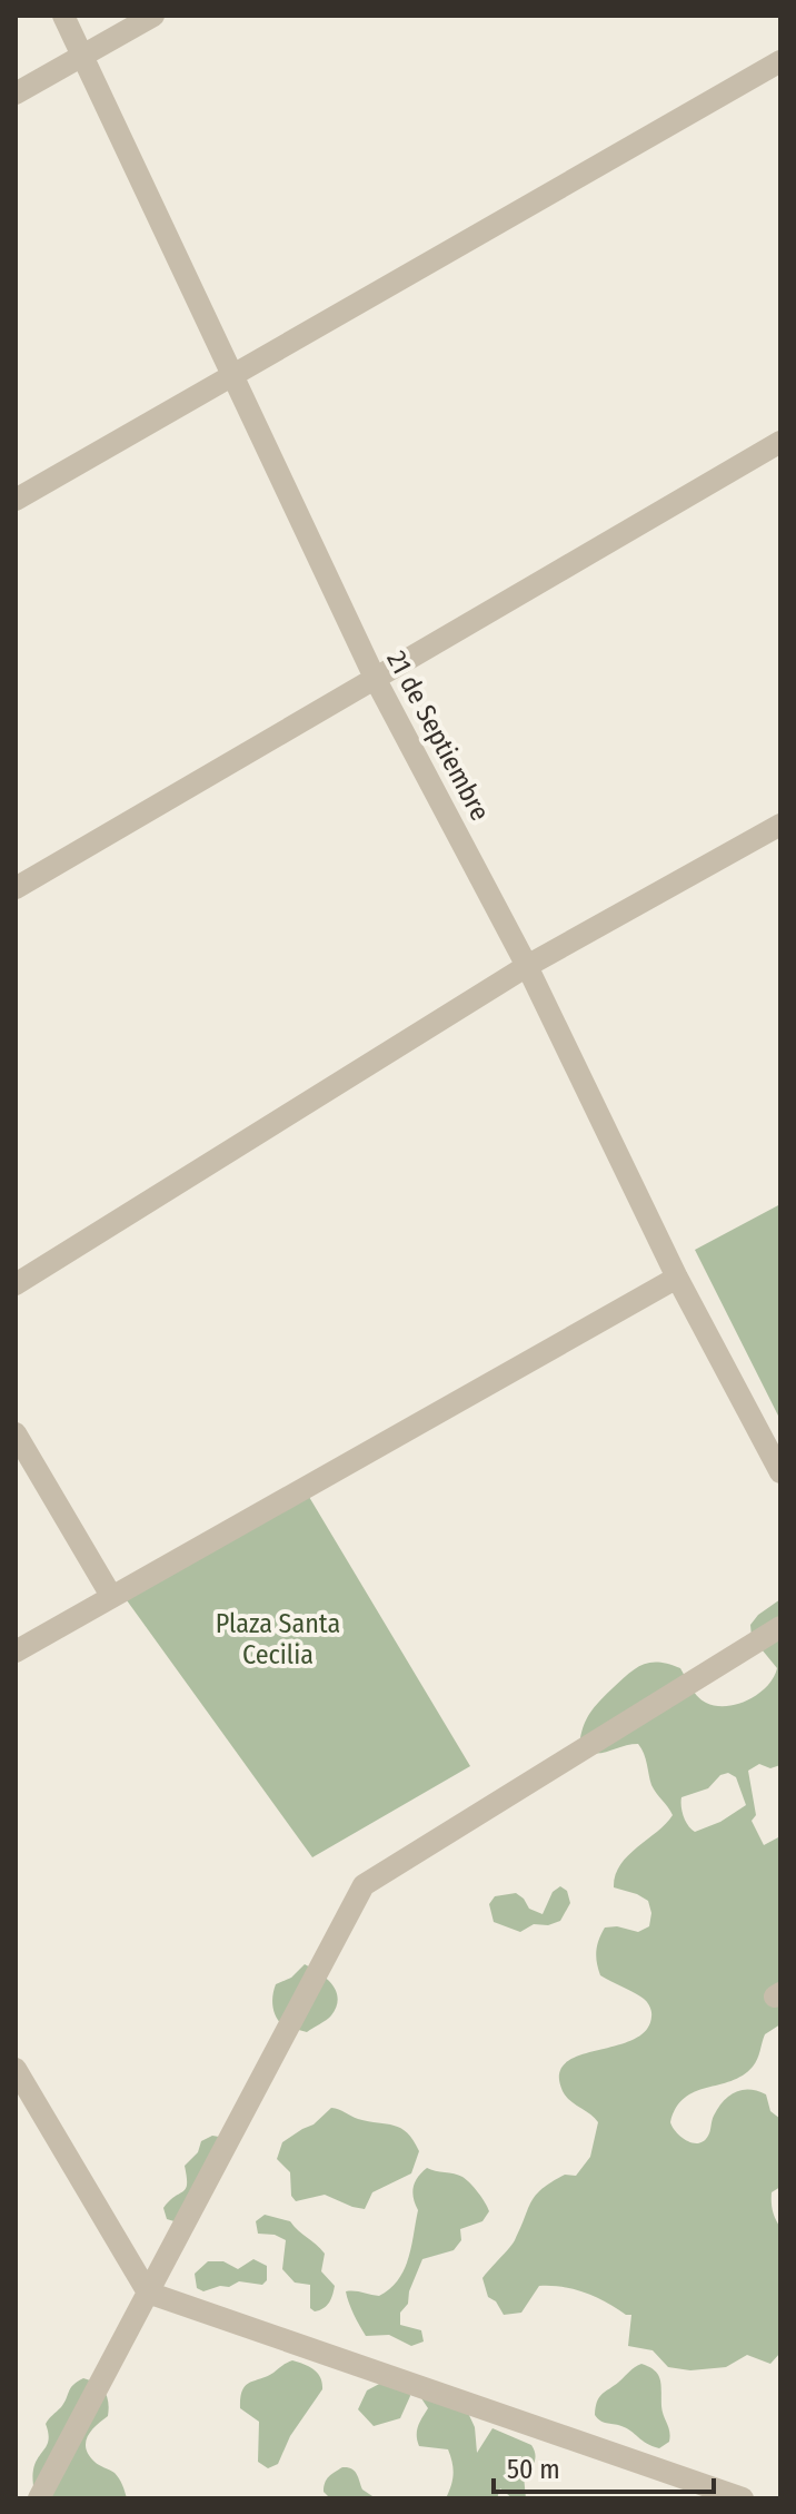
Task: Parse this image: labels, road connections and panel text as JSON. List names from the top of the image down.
{
  "streets": {
    "street": ["21 de Septiembre"]
  },
  "parks": ["Plaza Santa Cecilia"],
  "scale_bar": "50 m"
}
